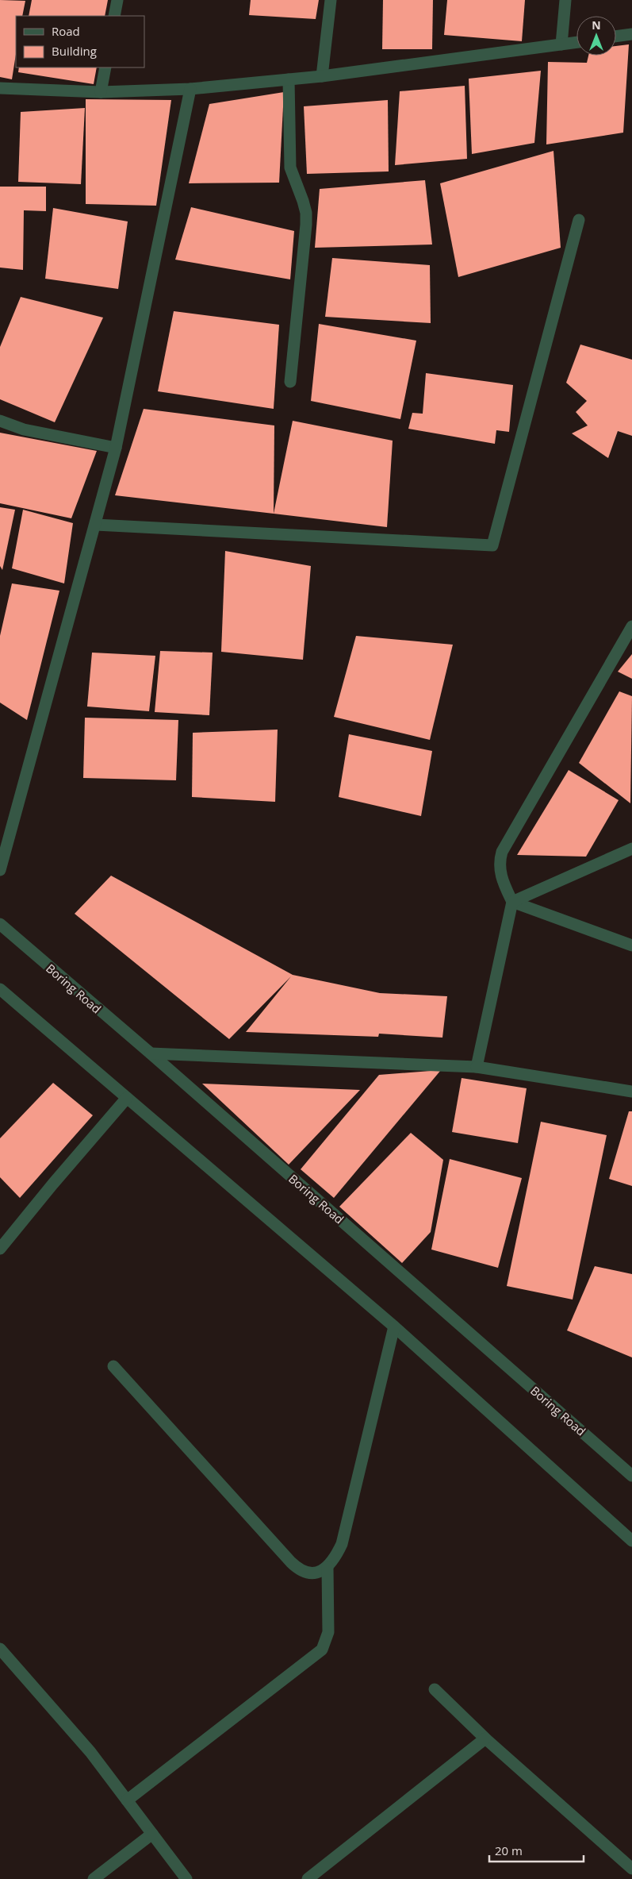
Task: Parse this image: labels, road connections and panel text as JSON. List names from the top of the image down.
{
  "streets": {
    "street": ["Boring Road"]
  },
  "legend": ["Road", "Building"],
  "scale_bar": "20 m",
  "north": "top"
}
